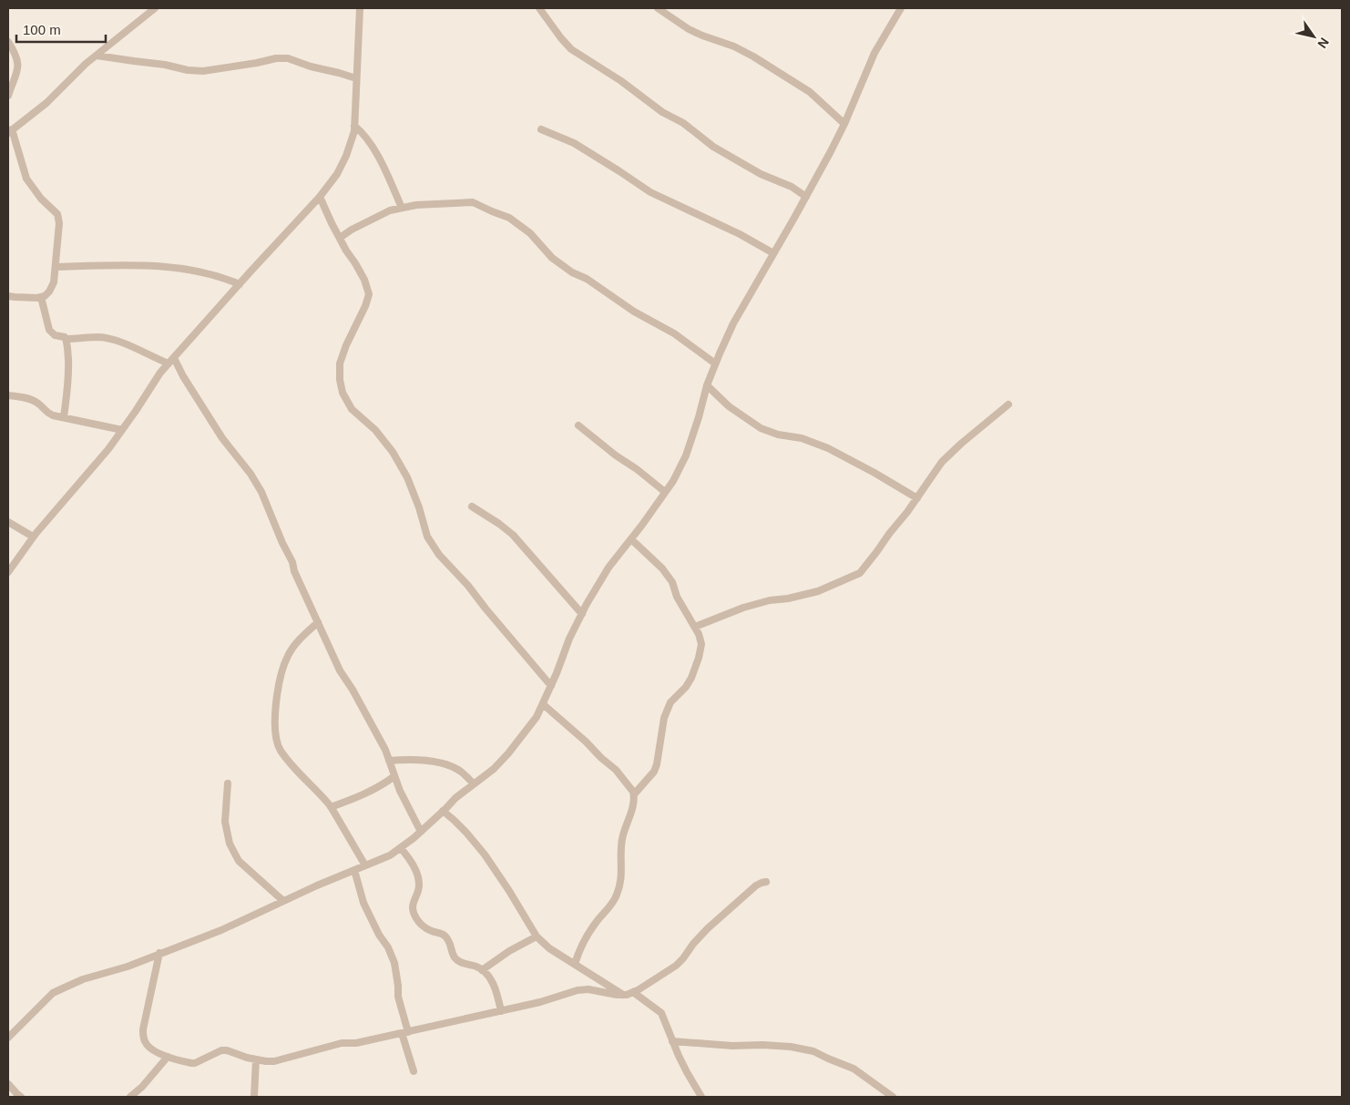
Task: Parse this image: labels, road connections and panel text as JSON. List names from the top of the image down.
{
  "scale_bar": "100 m",
  "north": "bottom right"
}
